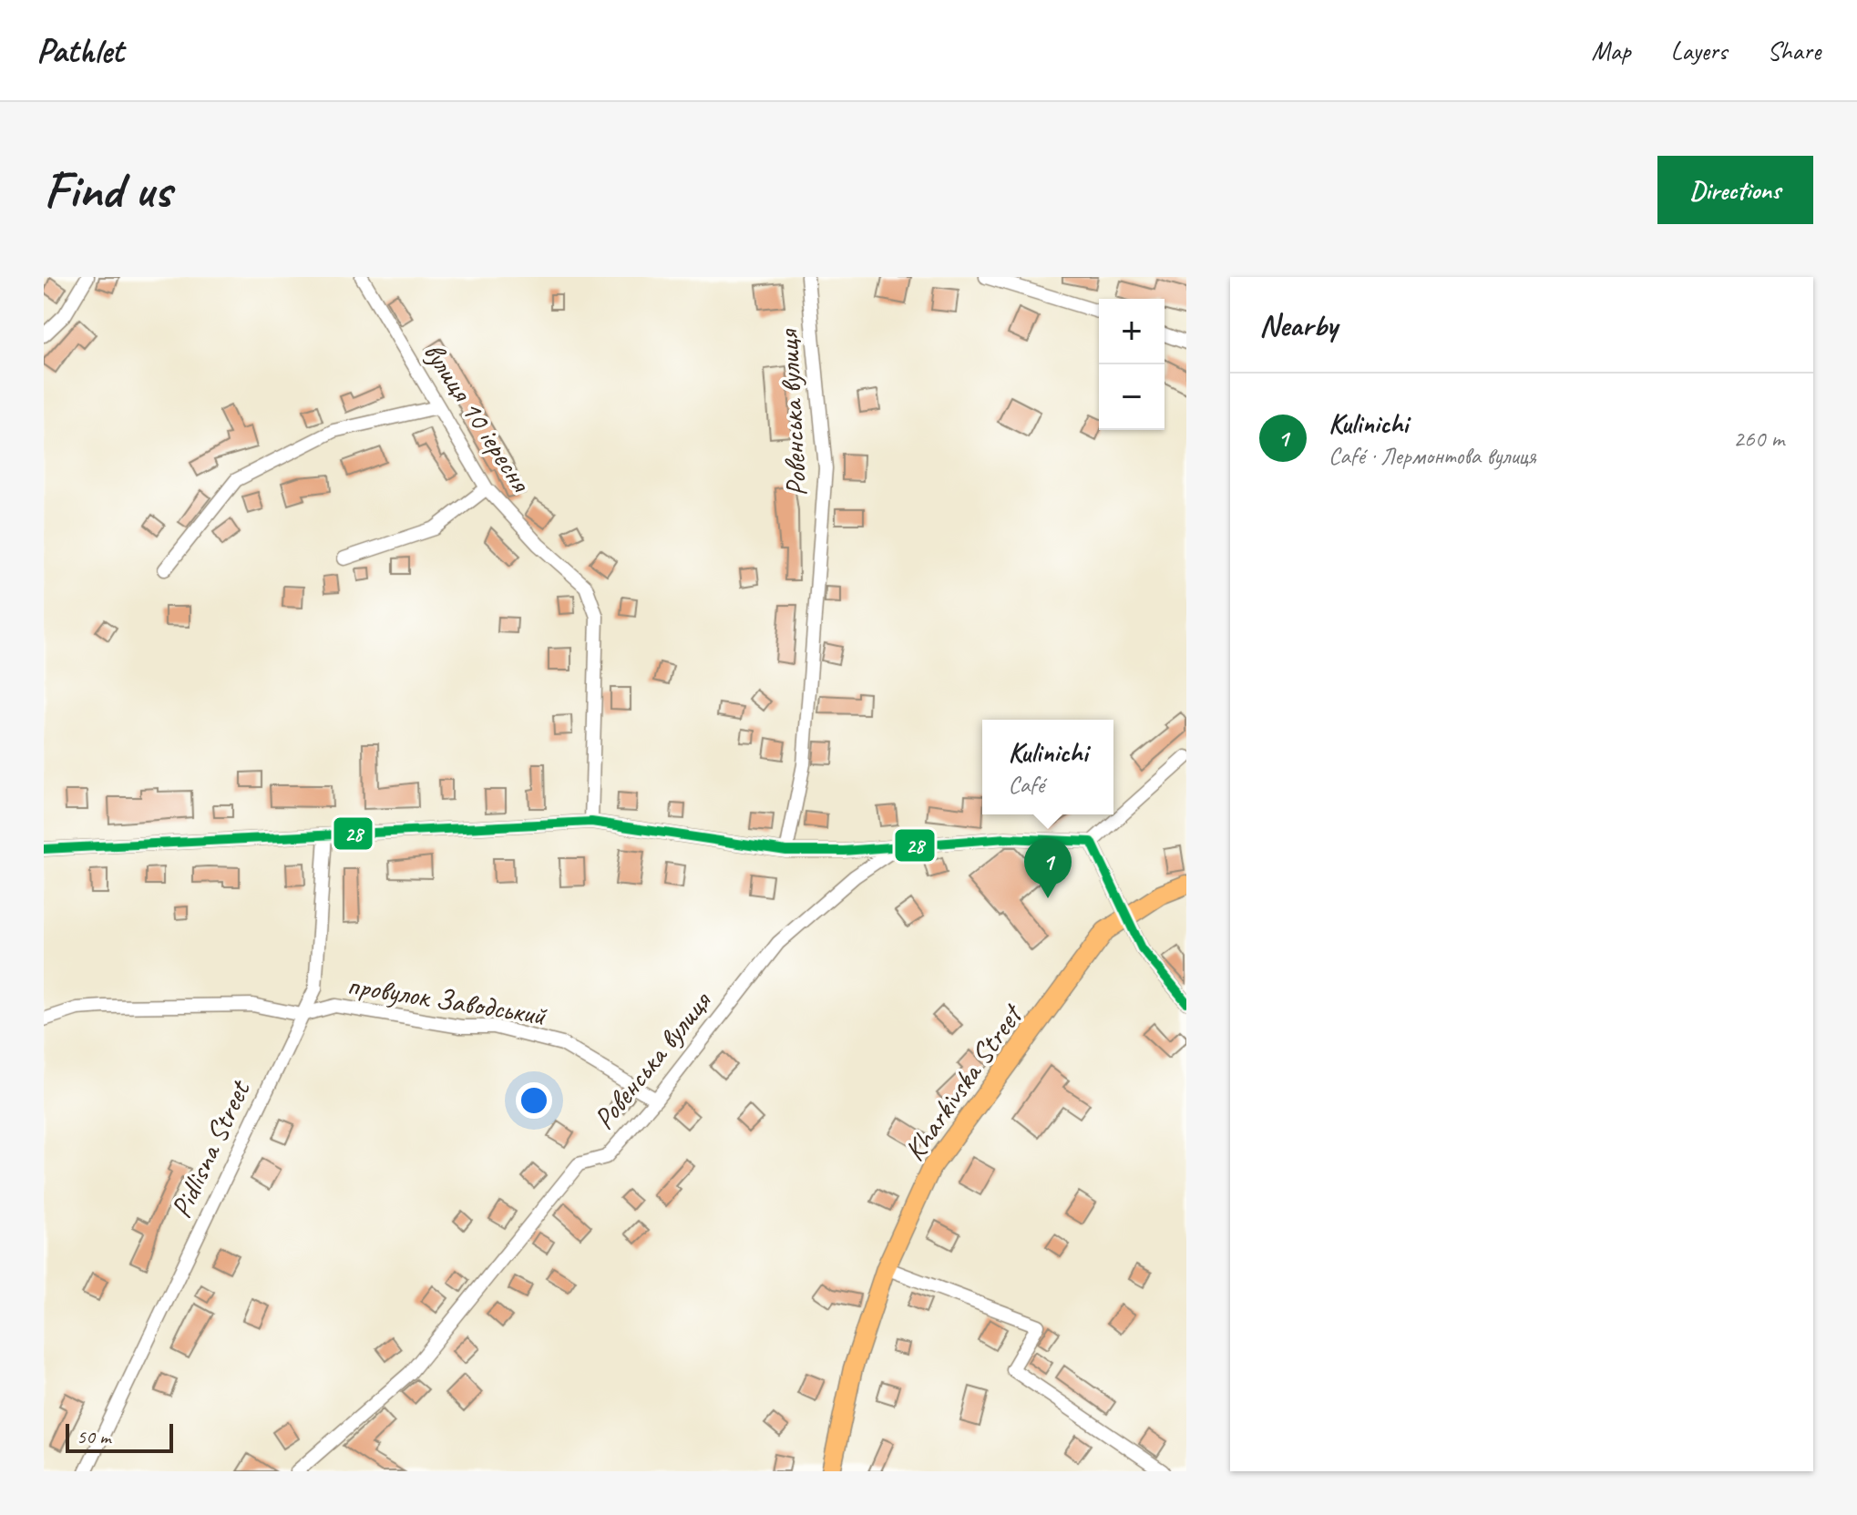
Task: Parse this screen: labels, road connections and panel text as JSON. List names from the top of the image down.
{
  "streets": {
    "main road": ["Kharkivska Street"],
    "street": [
      "Ровенська вулиця",
      "вулиця 10 іересня",
      "провулок Заводський",
      "Pidlisna Street"
    ]
  },
  "crossings": [
    ["Ровенська вулиця", "провулок Заводський"],
    ["провулок Заводський", "Pidlisna Street"]
  ],
  "lines": ["transit line 28"],
  "scale_bar": "50 m",
  "page": {
    "header": "Pathlet",
    "nav": ["Map", "Layers", "Share"],
    "buttons": "Directions",
    "title": "Find us",
    "heading": "Nearby",
    "map_buttons": ["+", "−"],
    "list": [
      {
        "mark": "1",
        "name": "Kulinichi",
        "note": "Café · Лермонтова вулиця",
        "value": "260 m"
      }
    ],
    "popup": ["Kulinichi", "Café"],
    "pins": "1",
    "scale": "50 m"
  }
}
